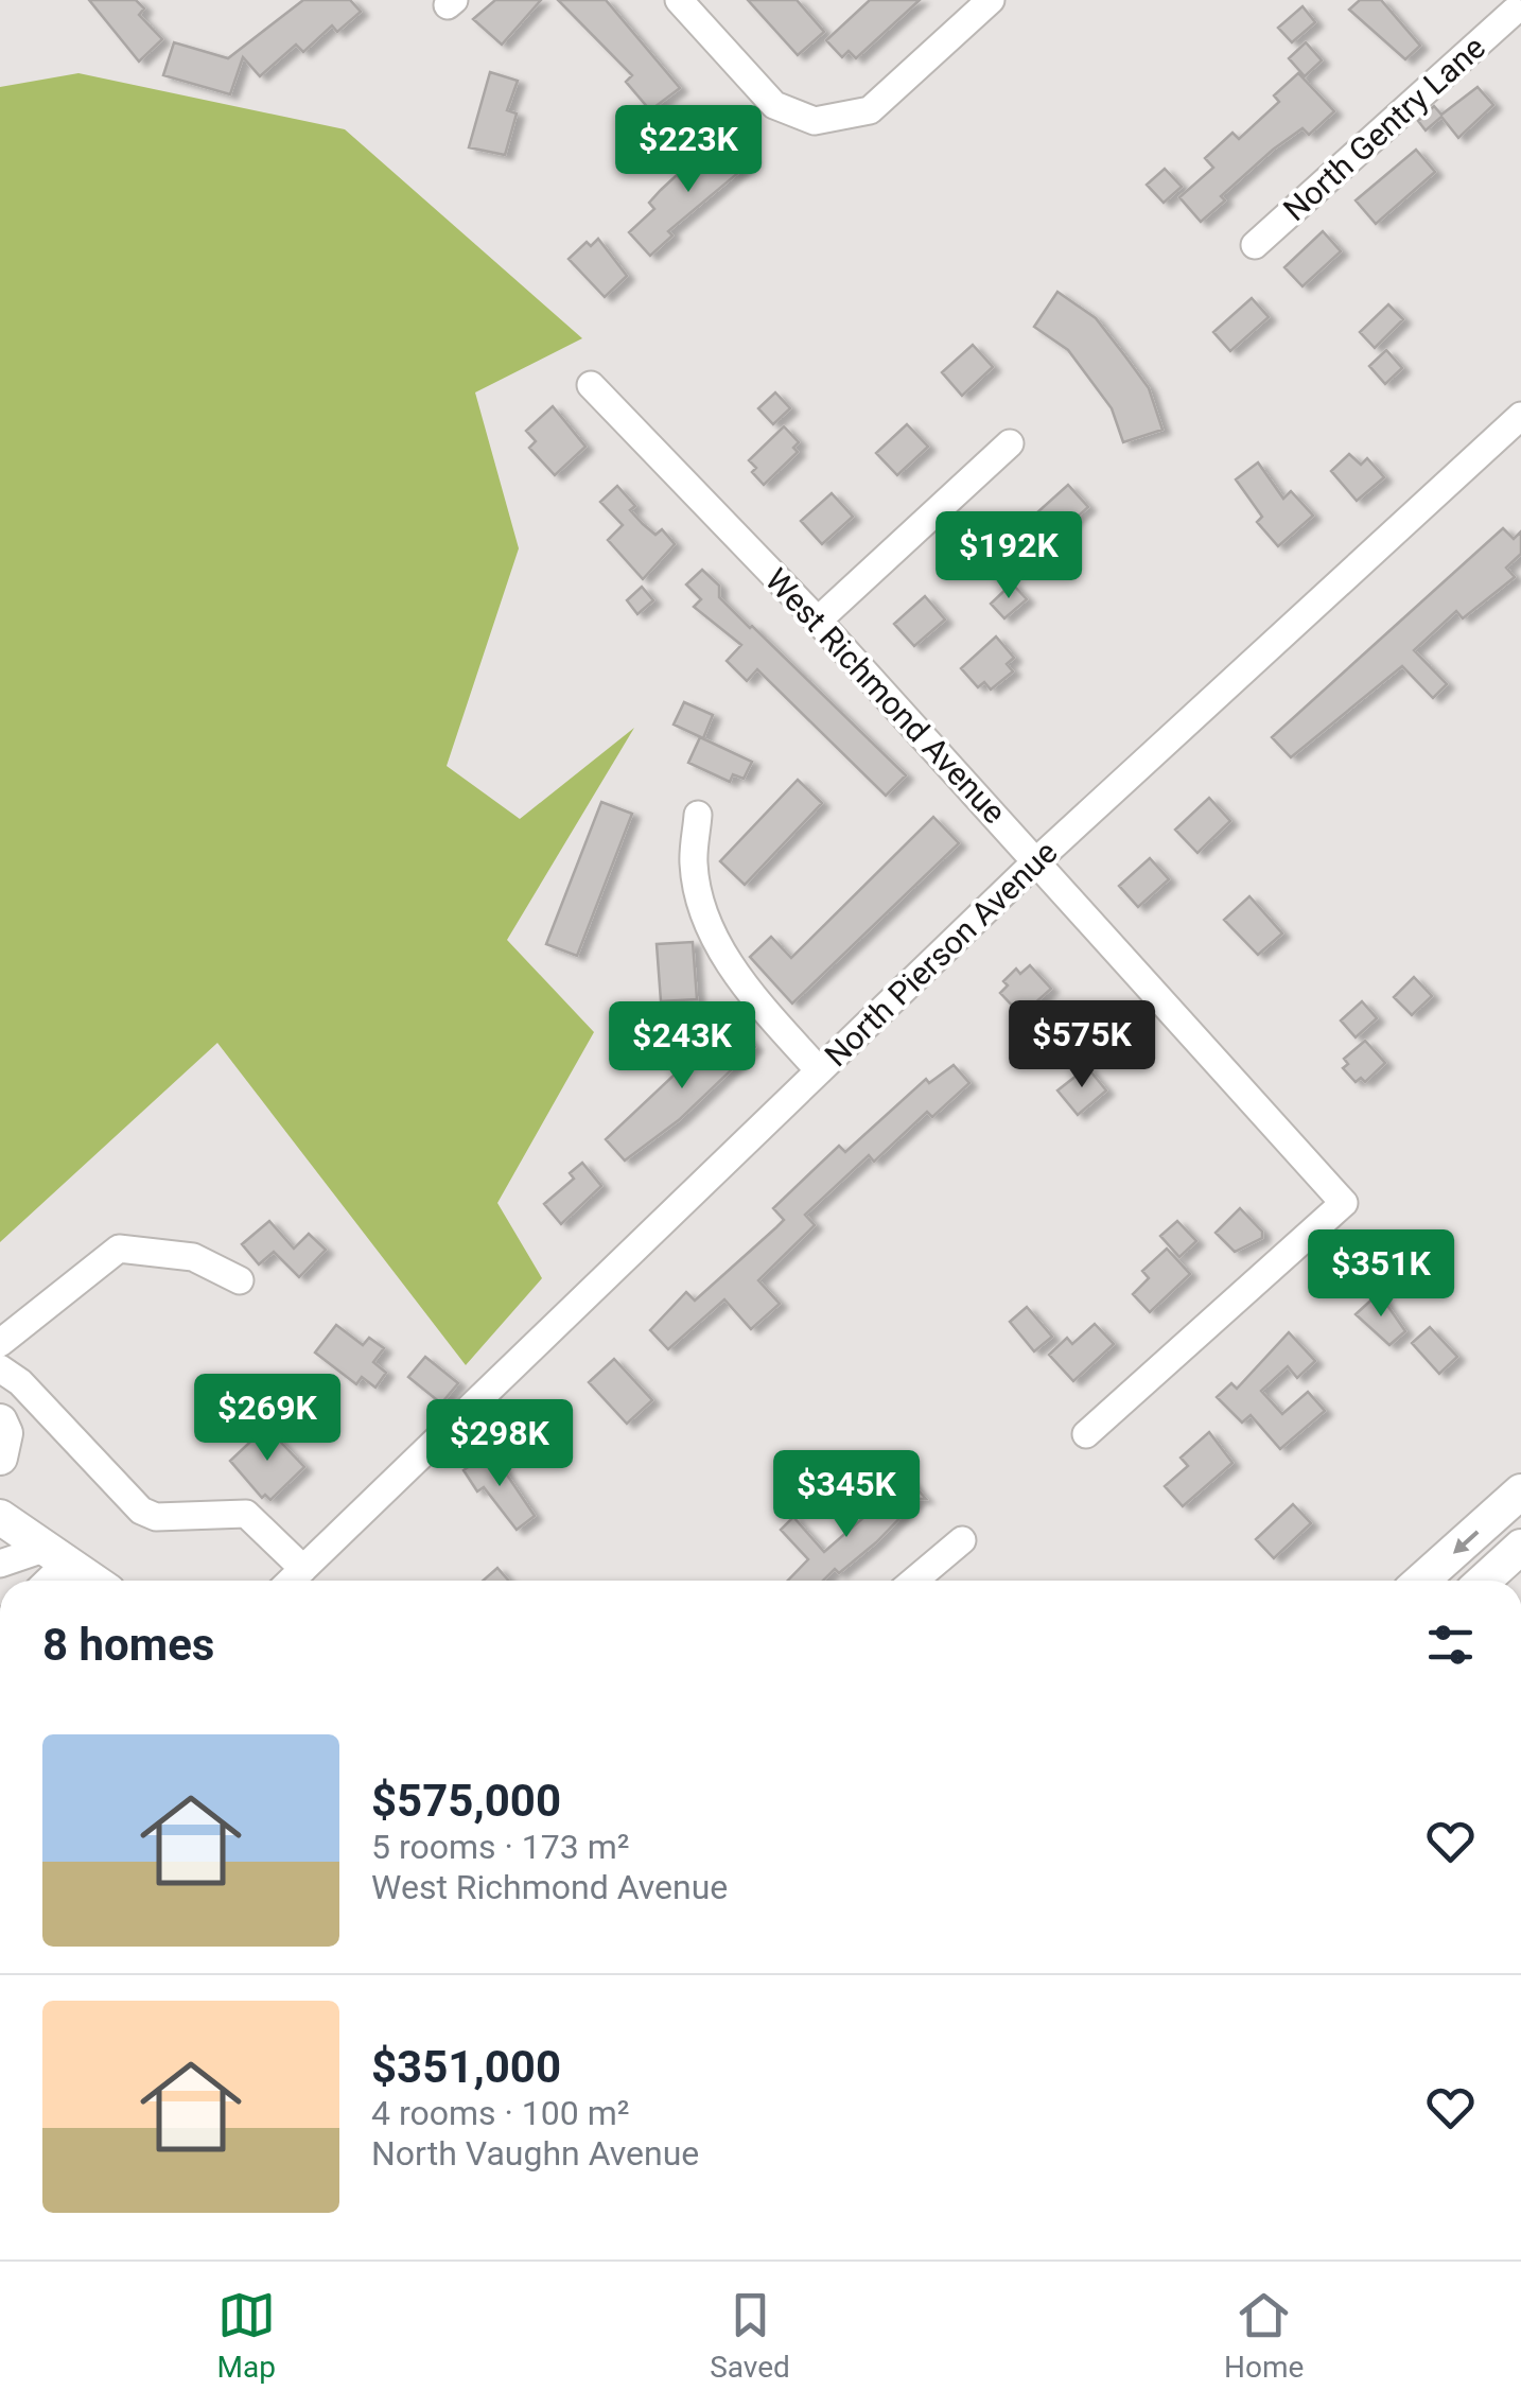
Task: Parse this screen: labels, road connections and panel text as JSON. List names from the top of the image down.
{
  "streets": {
    "street": ["North Gentry Lane", "West Richmond Avenue", "North Pierson Avenue"]
  },
  "crossings": [
    ["West Richmond Avenue", "North Pierson Avenue"]
  ],
  "page": {
    "price": [
      "$223K",
      "$192K",
      "$575K",
      "$243K",
      "$351K",
      "$269K",
      "$298K",
      "$345K"
    ],
    "heading": "8 homes",
    "list": [
      {
        "name": "$575,000",
        "note": "5 rooms · 173 m² · West Richmond Avenue"
      },
      {
        "name": "$351,000",
        "note": "4 rooms · 100 m² · North Vaughn Avenue"
      }
    ],
    "tabs": ["Map", "Saved", "Home"]
  }
}
